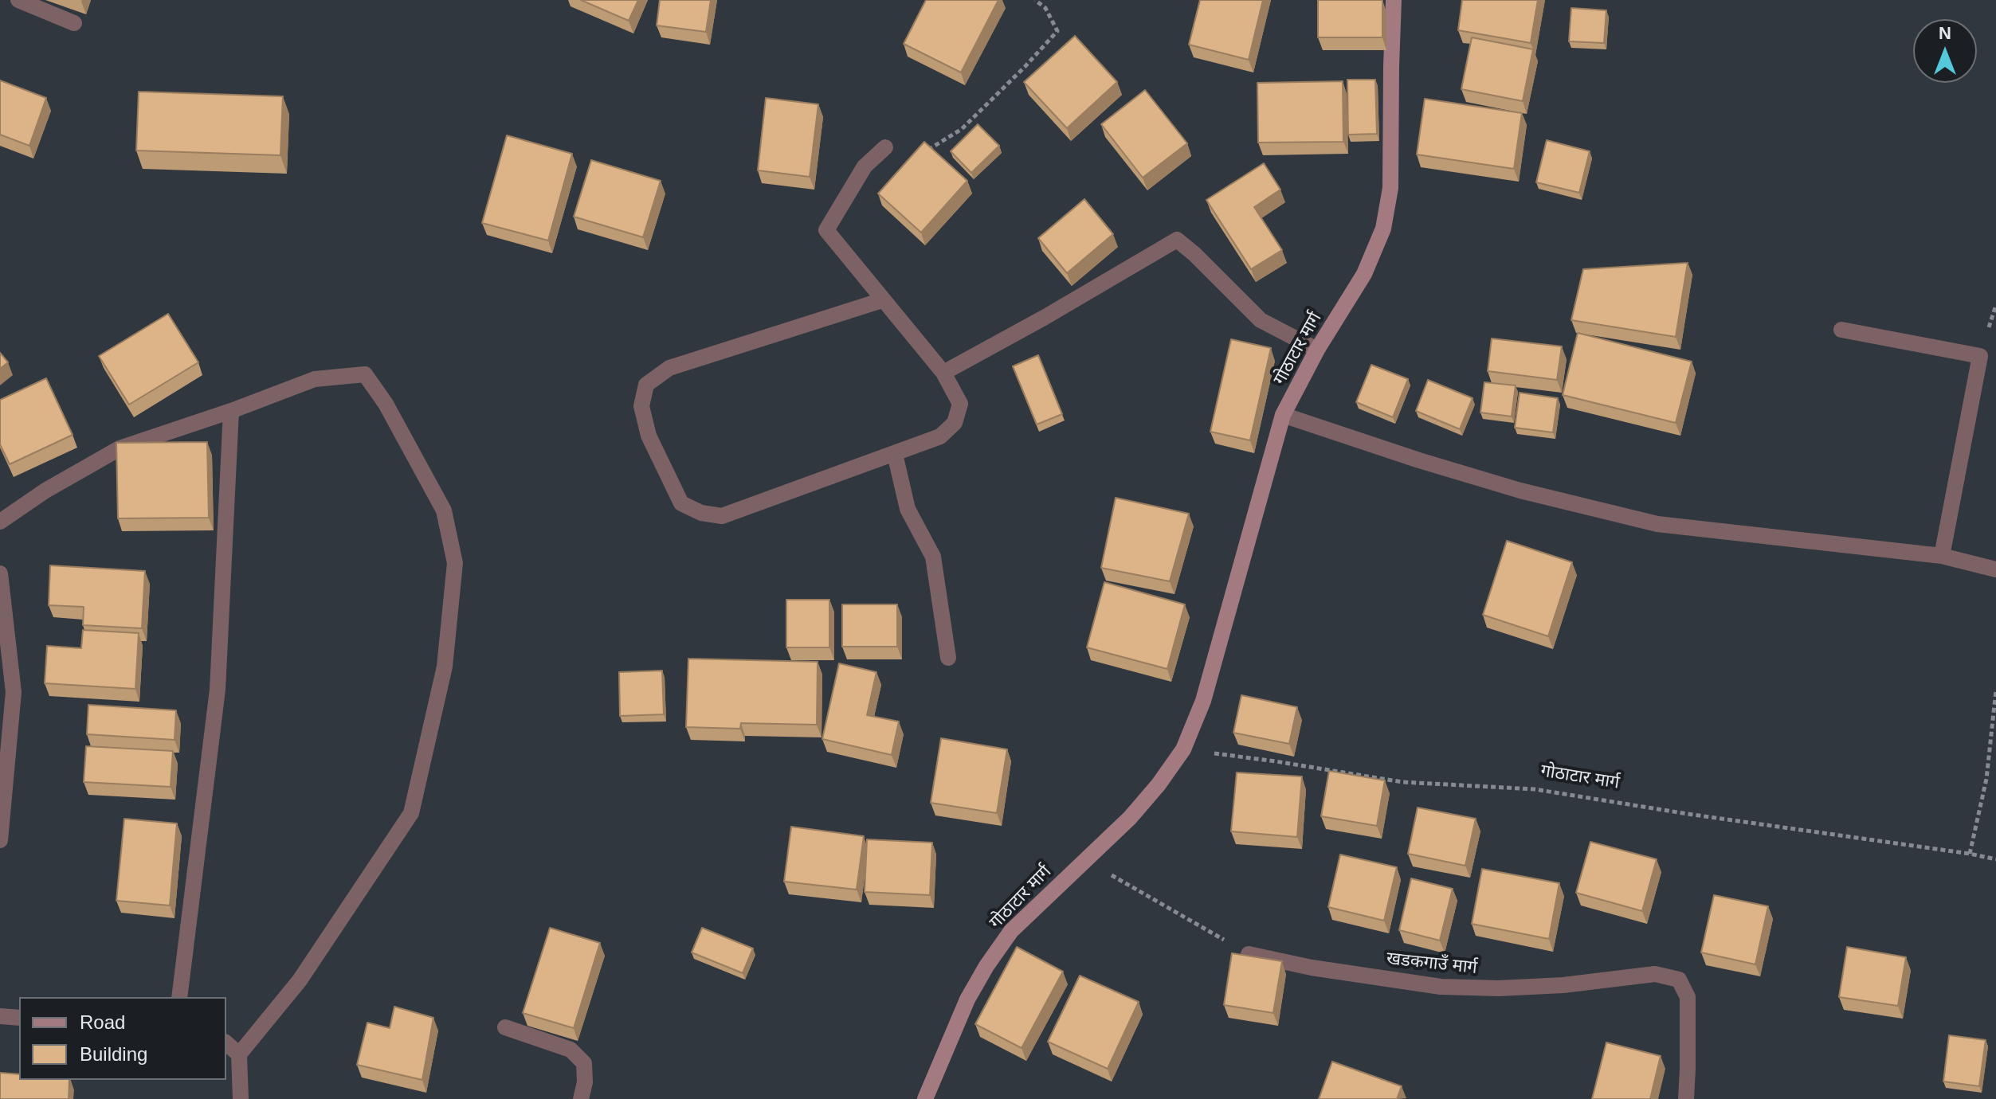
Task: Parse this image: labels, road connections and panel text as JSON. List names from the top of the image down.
{
  "streets": {
    "street": ["गोठाटार मार्ग", "खडकगाउँ मार्ग"]
  },
  "legend": ["Road", "Building"],
  "north": "top"
}
